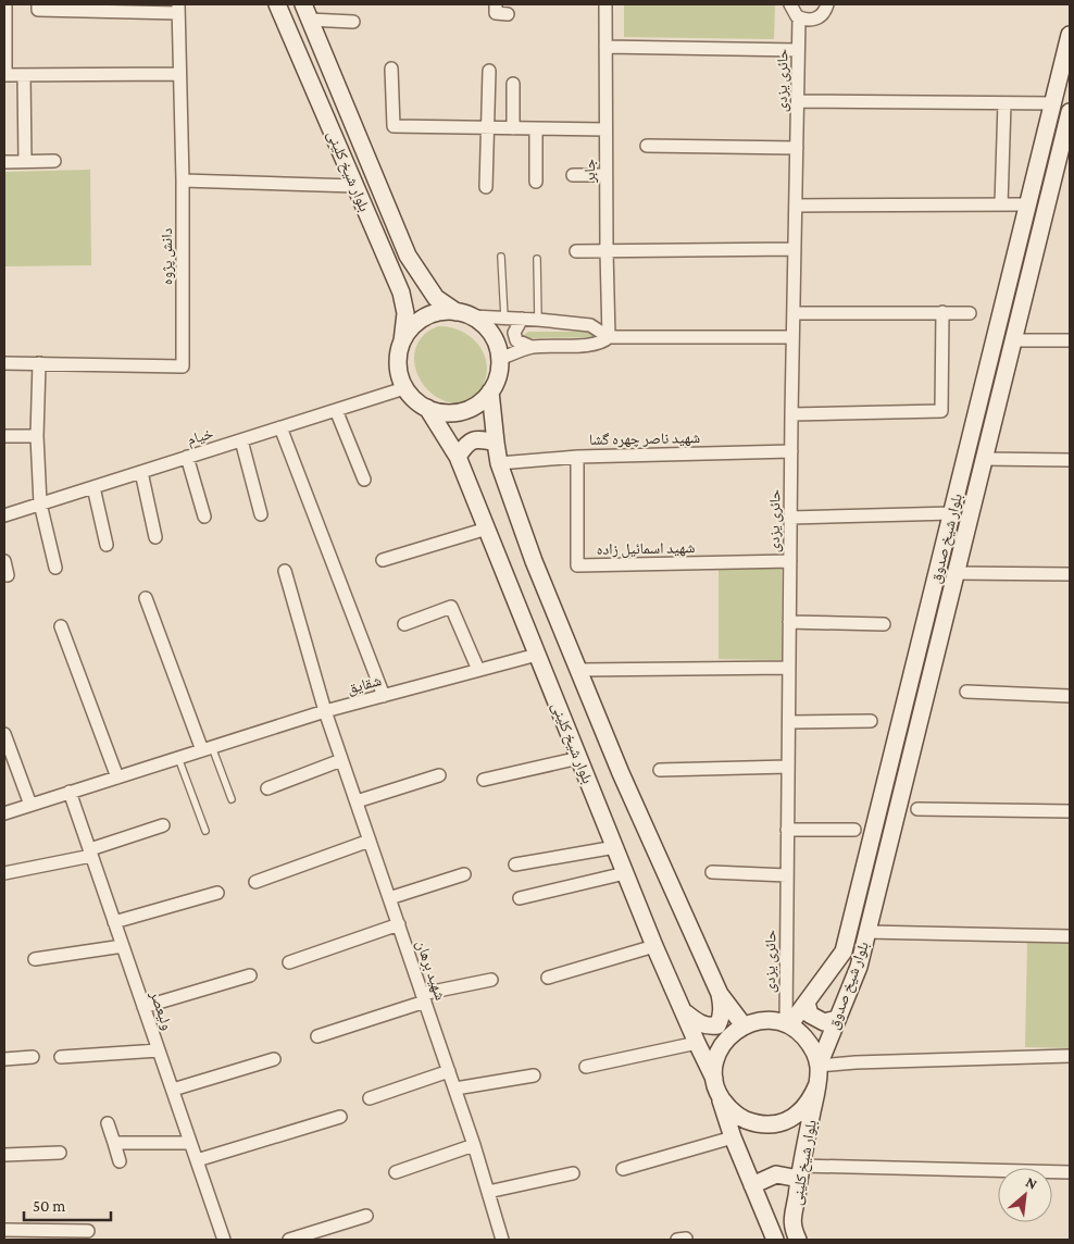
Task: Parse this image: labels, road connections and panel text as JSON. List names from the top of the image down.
{
  "streets": {
    "main road": ["بلوار شیخ کلینی", "بلوار شیخ صدوق"],
    "street": [
      "حائری یزدی",
      "جابر",
      "دانش پژوه",
      "خیام",
      "شهید ناصر چهره گشا",
      "شهید اسمائیل زاده",
      "شقایق",
      "شهید برهان",
      "ولیعصر"
    ]
  },
  "crossings": [
    ["حائری یزدی", "بلوار شیخ کلینی"],
    ["حائری یزدی", "شهید ناصر چهره گشا"],
    ["حائری یزدی", "بلوار شیخ صدوق"],
    ["حائری یزدی", "شهید اسمائیل زاده"],
    ["بلوار شیخ کلینی", "خیام"],
    ["بلوار شیخ کلینی", "بلوار شیخ صدوق"],
    ["بلوار شیخ کلینی", "شقایق"],
    ["شهید ناصر چهره گشا", "شهید اسمائیل زاده"],
    ["شقایق", "شهید برهان"],
    ["شقایق", "ولیعصر"]
  ],
  "scale_bar": "50 m",
  "north": "top right"
}
